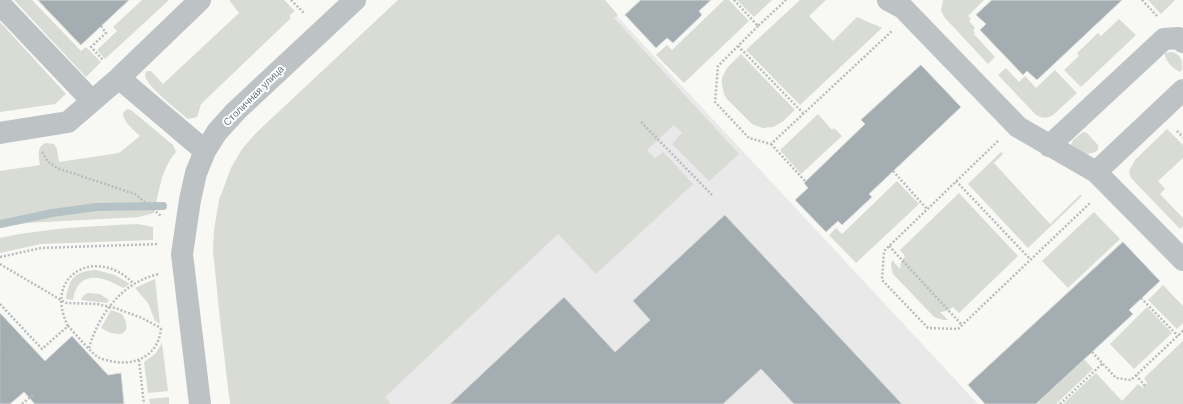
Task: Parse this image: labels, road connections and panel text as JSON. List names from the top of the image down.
{
  "streets": {
    "street": ["Столичная улица"]
  }
}
